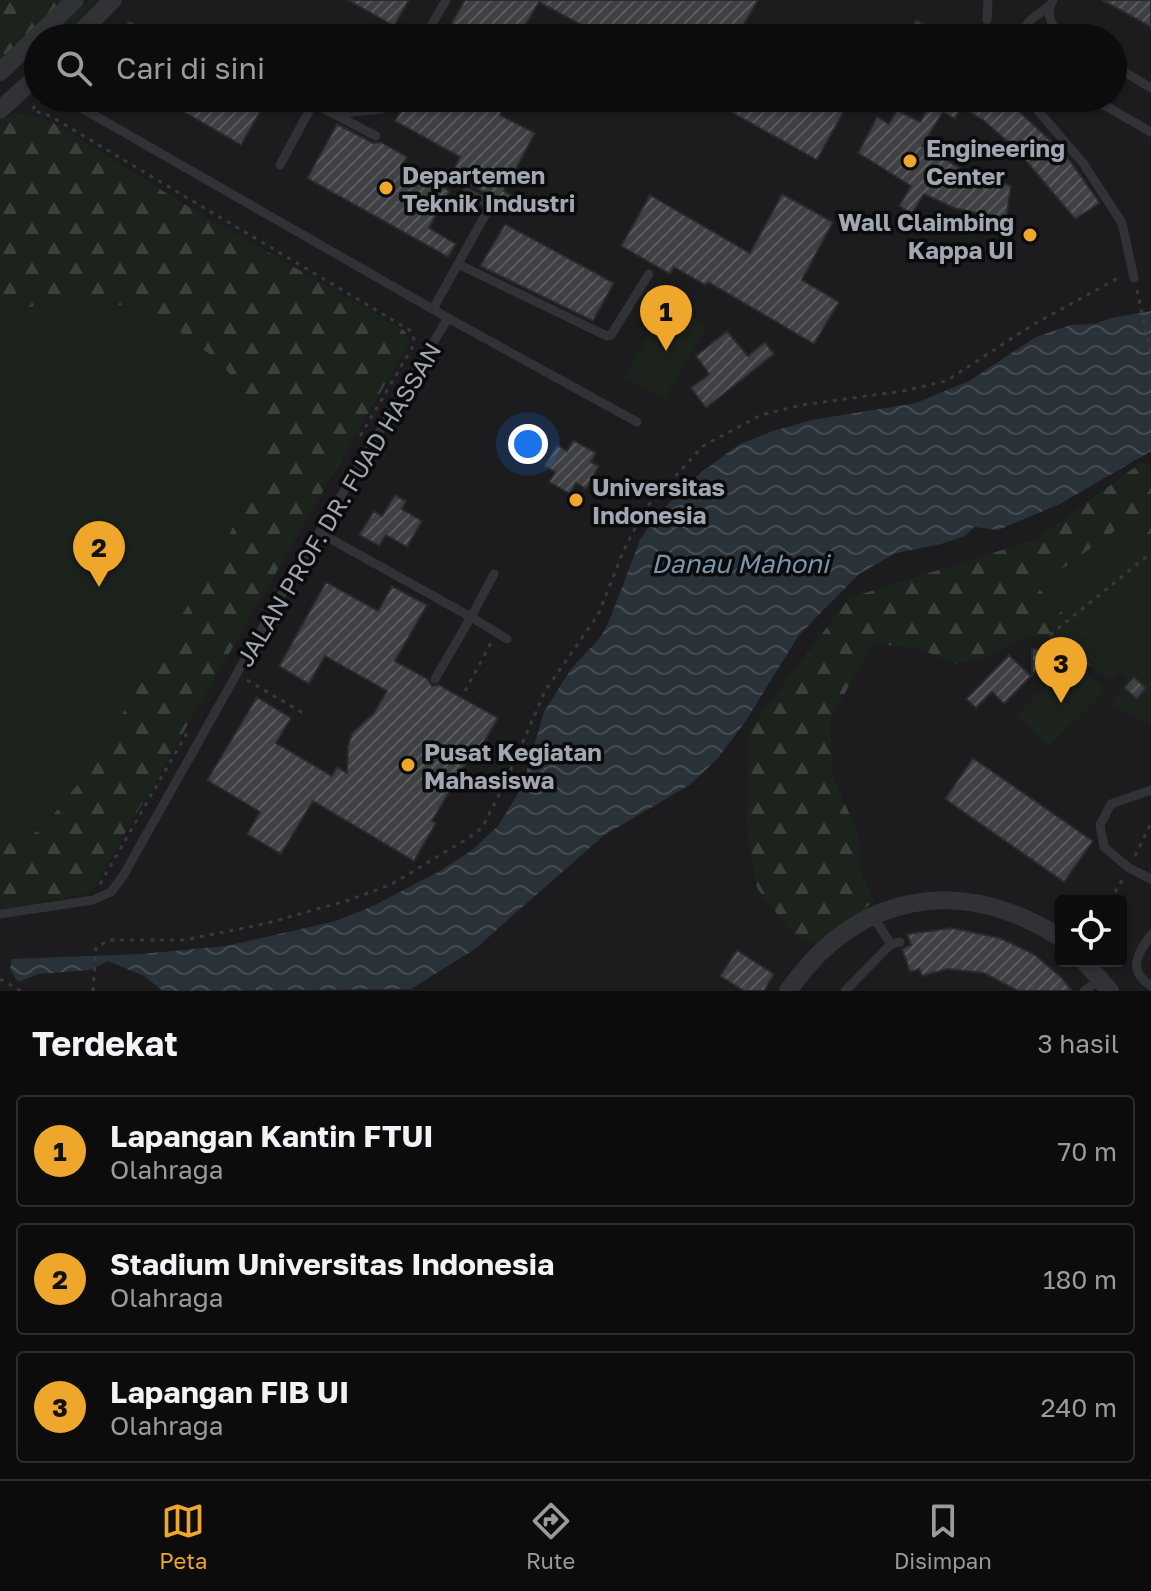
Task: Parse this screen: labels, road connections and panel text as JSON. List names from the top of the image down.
{
  "streets": {
    "lane": ["JALAN PROF. DR. FUAD HASSAN"]
  },
  "water": ["Danau Mahoni"],
  "places": [
    "Engineering Center",
    "Departemen Teknik Industri",
    "Wall Claimbing Kappa UI",
    "Universitas Indonesia",
    "Pusat Kegiatan Mahasiswa"
  ],
  "page": {
    "search": "Cari di sini",
    "pins": ["1", "2", "3"],
    "heading": ["Terdekat", "3 hasil"],
    "list": [
      {
        "mark": "1",
        "name": "Lapangan Kantin FTUI",
        "note": "Olahraga",
        "value": "70 m"
      },
      {
        "mark": "2",
        "name": "Stadium Universitas Indonesia",
        "note": "Olahraga",
        "value": "180 m"
      },
      {
        "mark": "3",
        "name": "Lapangan FIB UI",
        "note": "Olahraga",
        "value": "240 m"
      }
    ],
    "nav": ["Peta", "Rute", "Disimpan"]
  }
}
